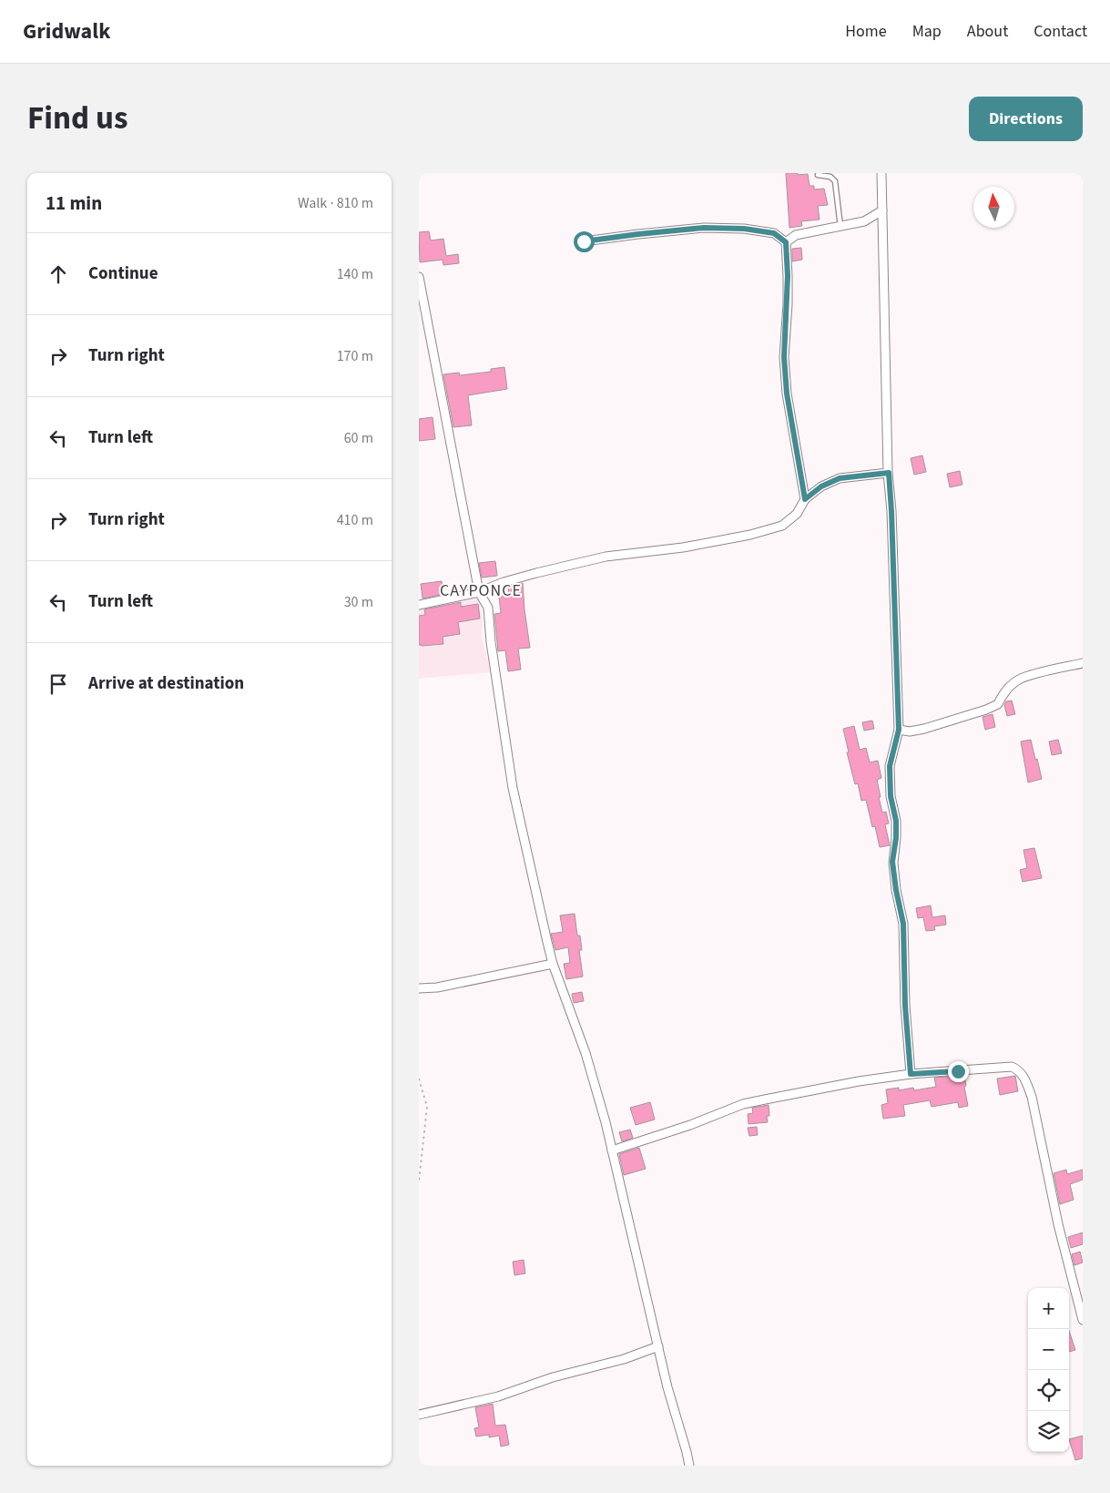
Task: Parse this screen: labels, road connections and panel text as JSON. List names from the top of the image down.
{
  "districts": ["CAYPONCE"],
  "north": "top",
  "page": {
    "header": "Gridwalk",
    "nav": [
      "Home",
      "Map",
      "About",
      "Contact"
    ],
    "title": "Find us",
    "buttons": "Directions",
    "heading": ["11 min", "Walk · 810 m"],
    "list": [
      ["Continue", "140 m"],
      ["Turn right", "170 m"],
      ["Turn left", "60 m"],
      ["Turn right", "410 m"],
      ["Turn left", "30 m"],
      "Arrive at destination"
    ],
    "map_buttons": ["+", "−"]
  }
}
